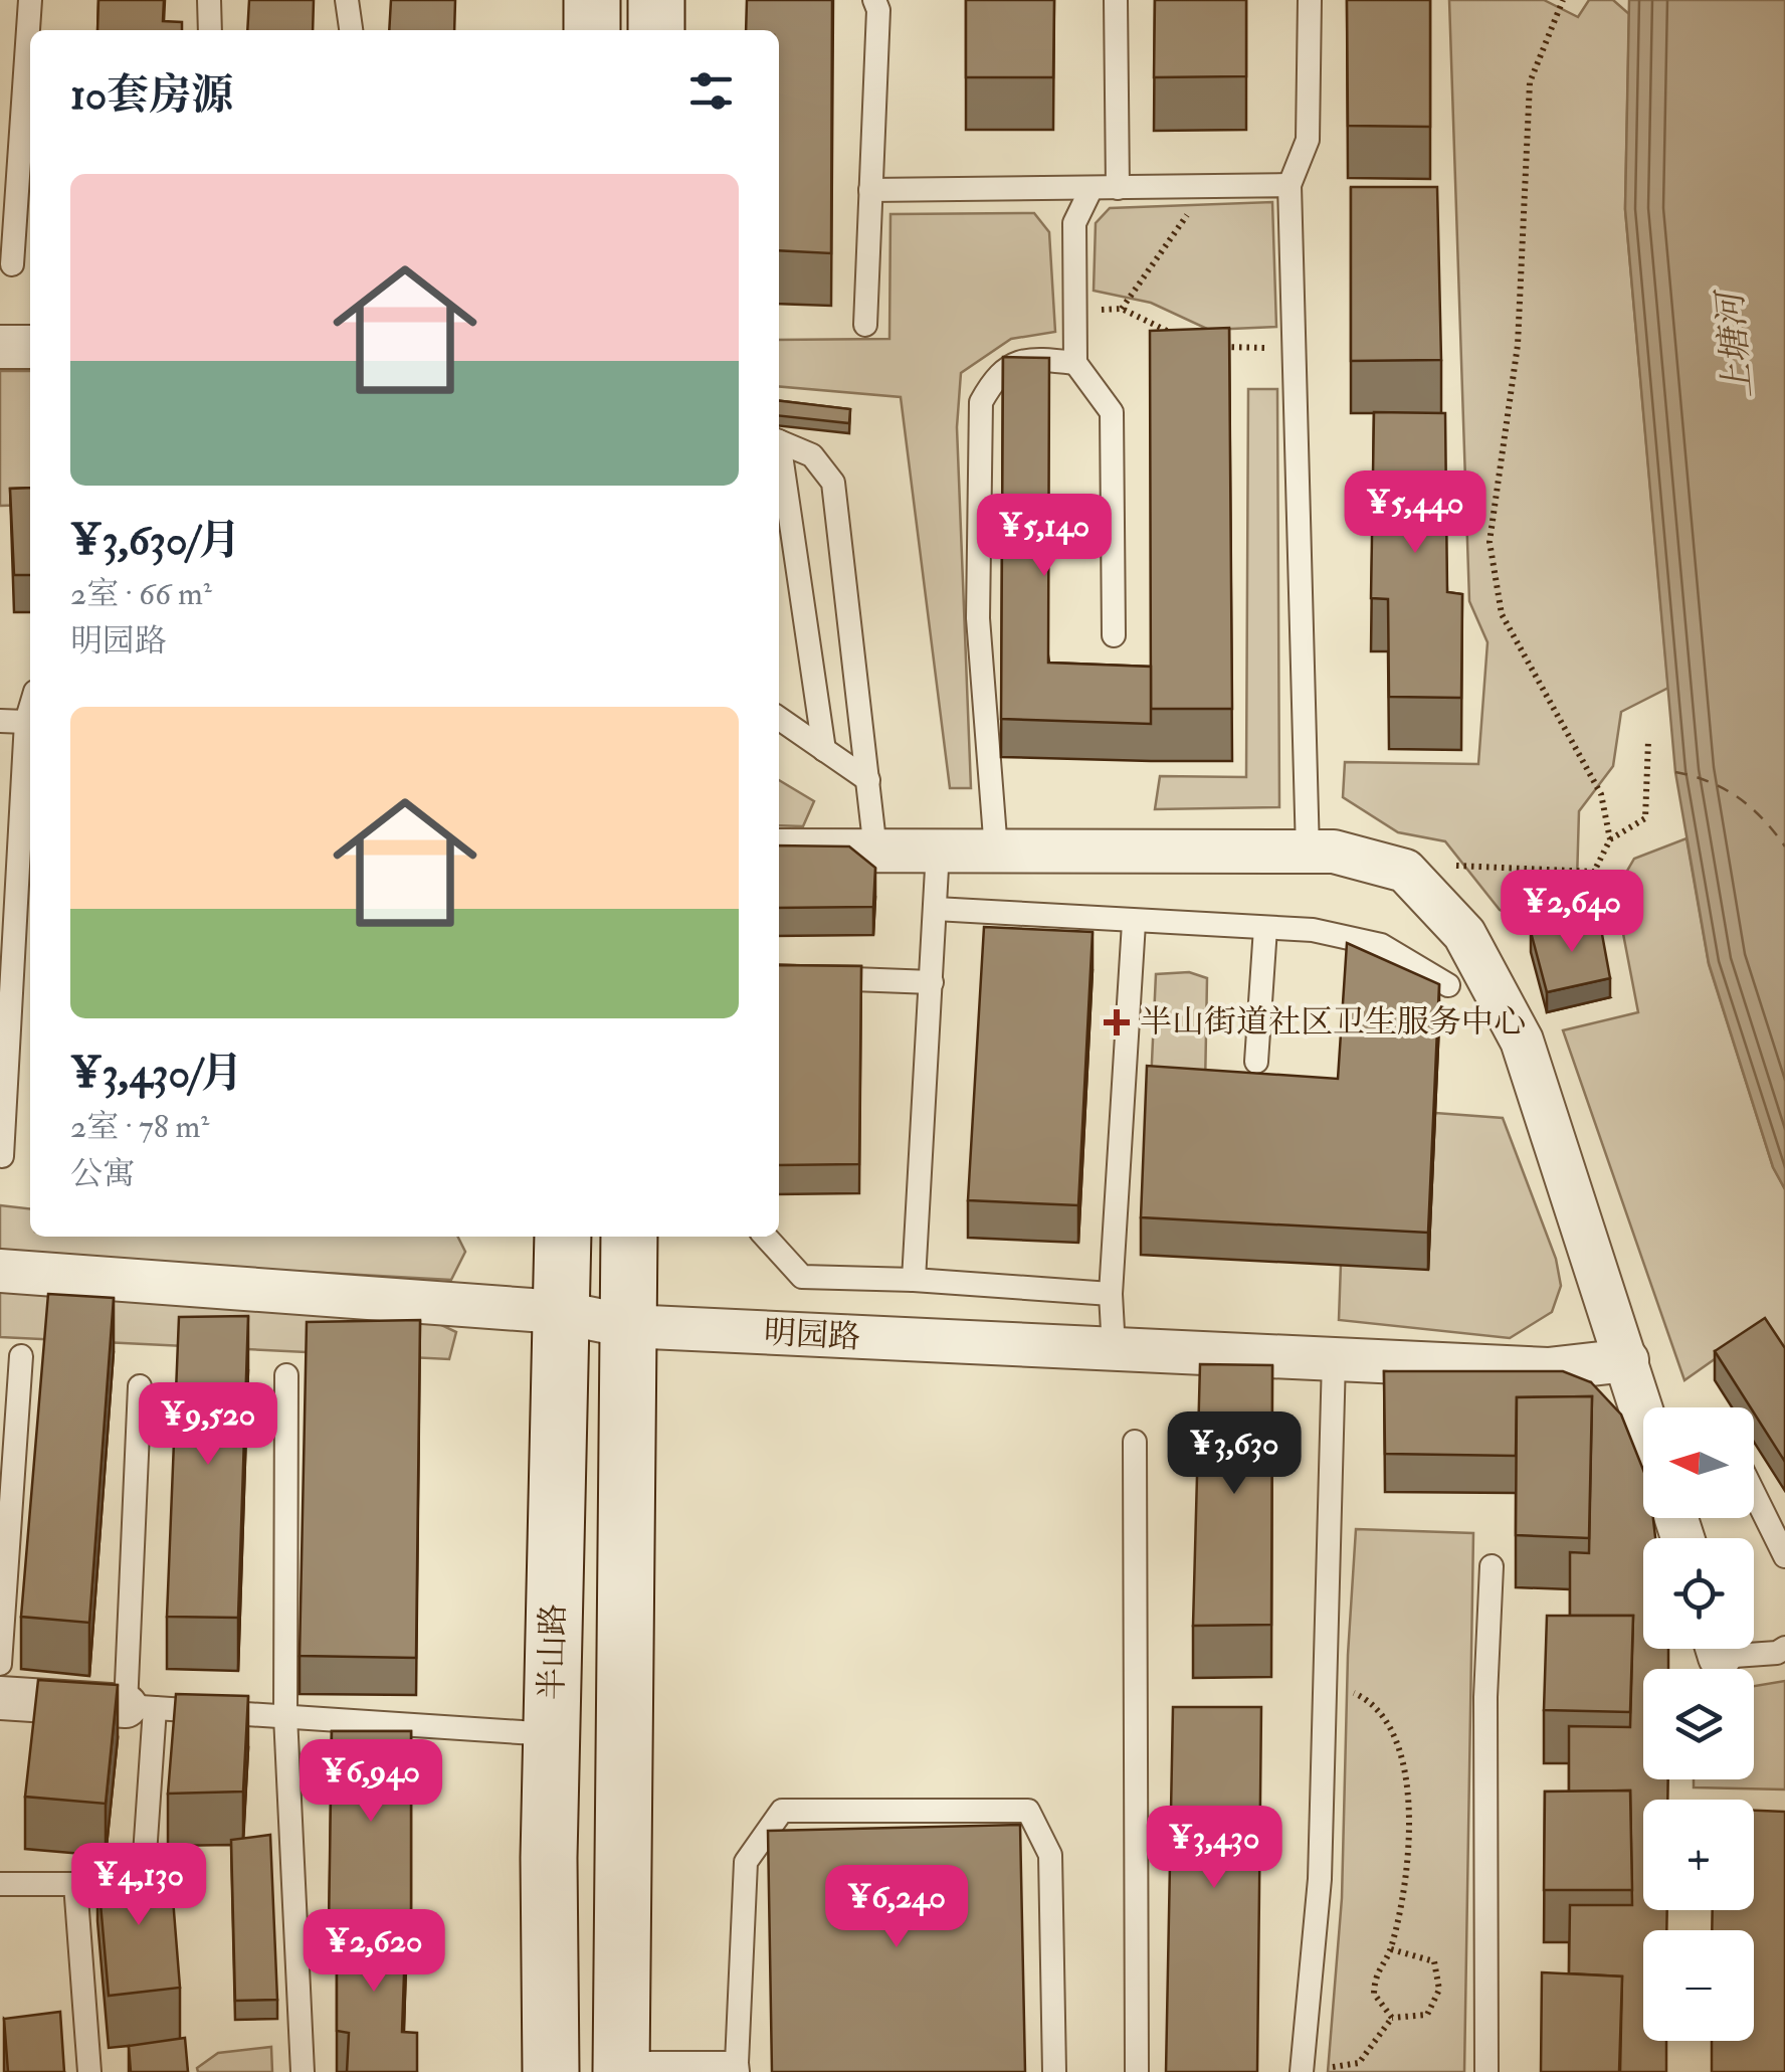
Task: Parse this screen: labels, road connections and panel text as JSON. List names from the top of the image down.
{
  "streets": {
    "main road": ["半山路"],
    "street": ["明园路"]
  },
  "crossings": [
    ["明园路", "半山路"]
  ],
  "water": ["上塘河"],
  "places": {
    "health": ["半山街道社区卫生服务中心"]
  },
  "north": "left",
  "page": {
    "heading": "10套房源",
    "list": [
      {
        "name": "¥3,630/月",
        "note": "2室 · 66 m² · 明园路"
      },
      {
        "name": "¥3,430/月",
        "note": "2室 · 78 m² · 公寓"
      }
    ],
    "price": [
      "¥5,440",
      "¥5,140",
      "¥2,640",
      "¥9,520",
      "¥3,630",
      "¥6,940",
      "¥3,430",
      "¥4,130",
      "¥6,240",
      "¥2,620"
    ],
    "map_buttons": ["+", "−"]
  }
}
